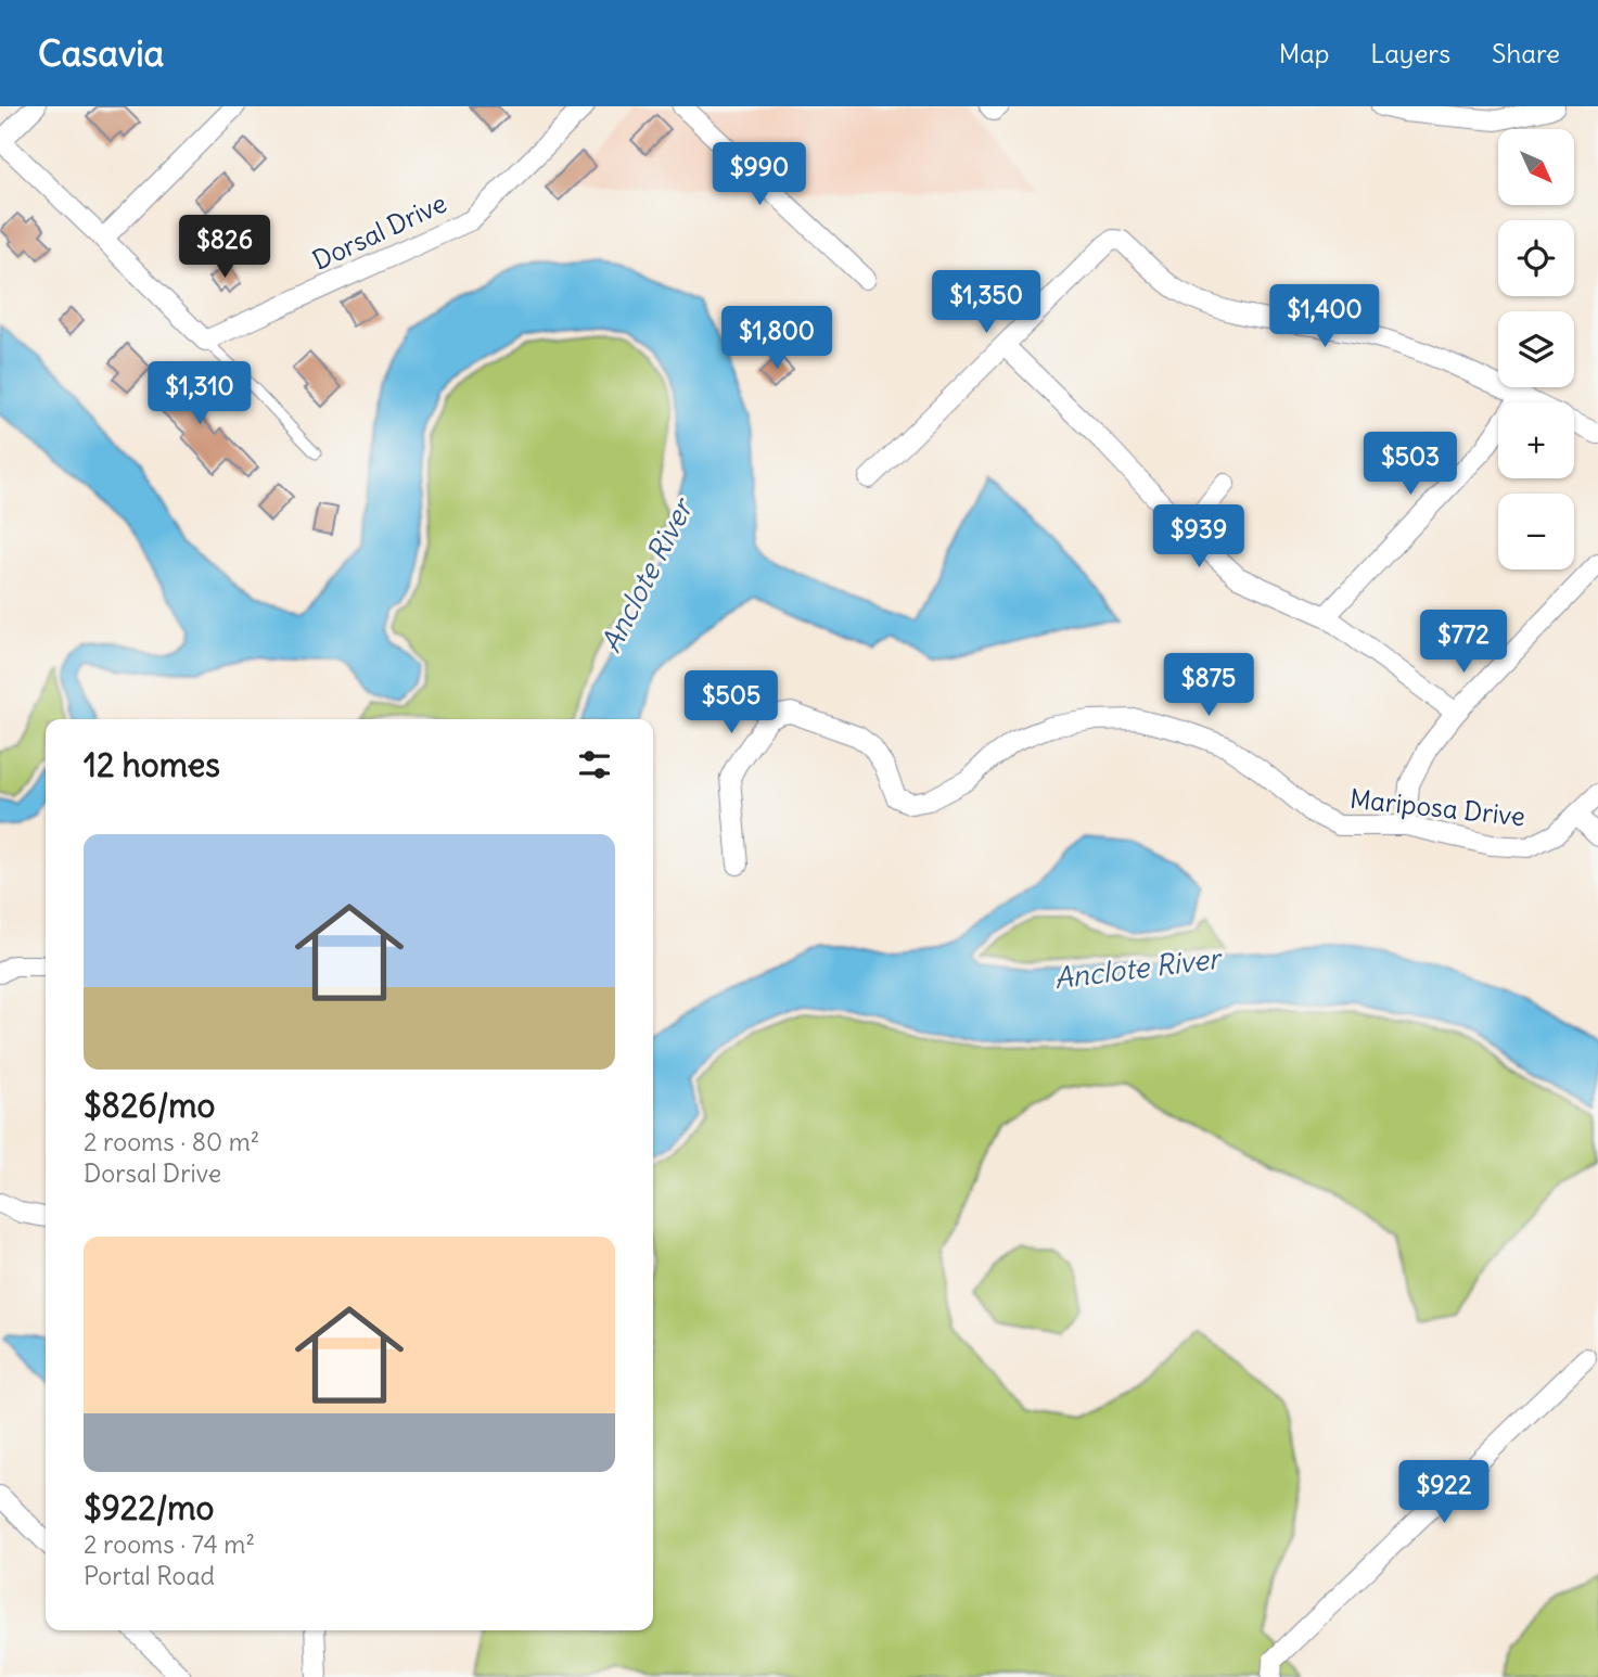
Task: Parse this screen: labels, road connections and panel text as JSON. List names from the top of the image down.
{
  "streets": {
    "street": ["Dorsal Drive", "Mariposa Drive"]
  },
  "water": ["Anclote River"],
  "north": "bottom right",
  "page": {
    "header": "Casavia",
    "nav": ["Map", "Layers", "Share"],
    "map_buttons": ["+", "−"],
    "price": [
      "$990",
      "$826",
      "$1,350",
      "$1,400",
      "$1,800",
      "$1,310",
      "$503",
      "$939",
      "$772",
      "$875",
      "$505",
      "$922"
    ],
    "heading": "12 homes",
    "list": [
      {
        "name": "$826/mo",
        "note": "2 rooms · 80 m² · Dorsal Drive"
      },
      {
        "name": "$922/mo",
        "note": "2 rooms · 74 m² · Portal Road"
      }
    ]
  }
}
